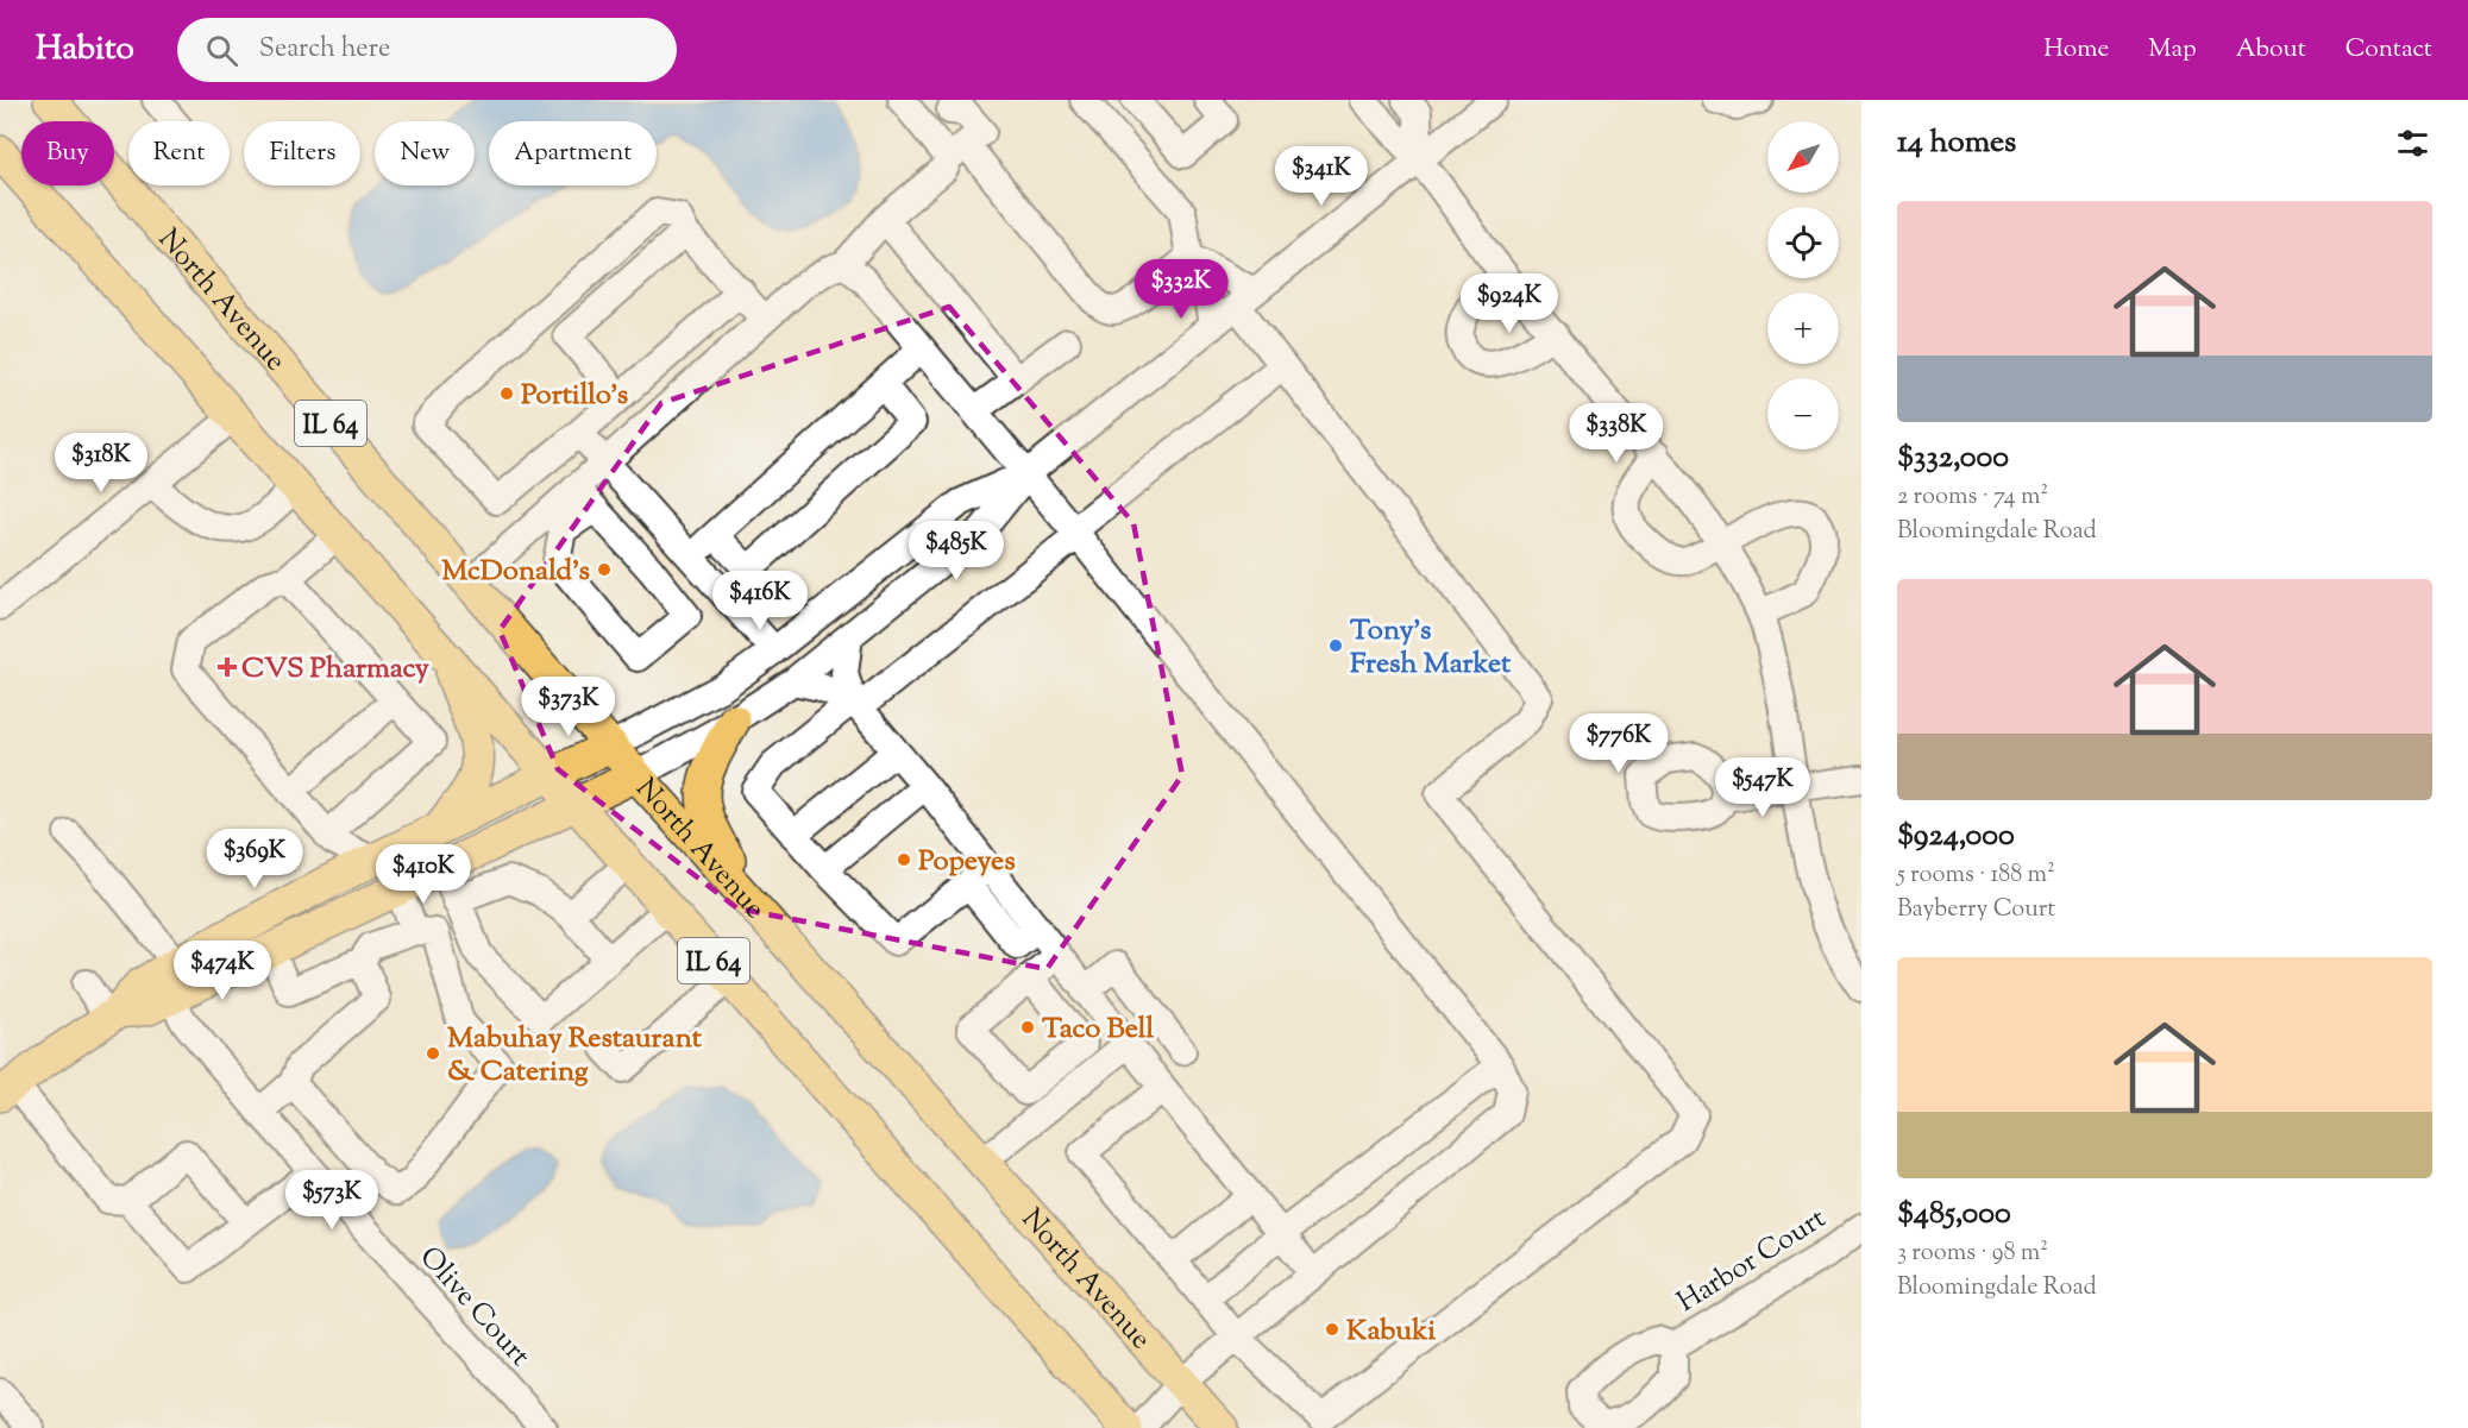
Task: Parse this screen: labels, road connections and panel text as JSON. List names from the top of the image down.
{
  "streets": {
    "main road": ["North Avenue", "IL 64"],
    "street": ["Harbor Court", "Olive Court"]
  },
  "places": {
    "other": [
      "Portillo's",
      "McDonald's",
      "Tony's Fresh Market",
      "Popeyes",
      "Taco Bell",
      "Mabuhay Restaurant & Catering",
      "Kabuki"
    ],
    "health": ["CVS Pharmacy"]
  },
  "north": "bottom left",
  "page": {
    "header": "Habito",
    "search": "Search here",
    "nav": [
      "Home",
      "Map",
      "About",
      "Contact"
    ],
    "heading": "14 homes",
    "map_buttons": ["+", "−"],
    "chip": [
      "Buy",
      "Rent",
      "Filters",
      "New",
      "Apartment"
    ],
    "price": [
      "$341K",
      "$332K",
      "$924K",
      "$338K",
      "$318K",
      "$485K",
      "$416K",
      "$373K",
      "$776K",
      "$547K",
      "$369K",
      "$410K",
      "$474K",
      "$573K"
    ],
    "list": [
      {
        "name": "$332,000",
        "note": "2 rooms · 74 m² · Bloomingdale Road"
      },
      {
        "name": "$924,000",
        "note": "5 rooms · 188 m² · Bayberry Court"
      },
      {
        "name": "$485,000",
        "note": "3 rooms · 98 m² · Bloomingdale Road"
      }
    ]
  }
}
